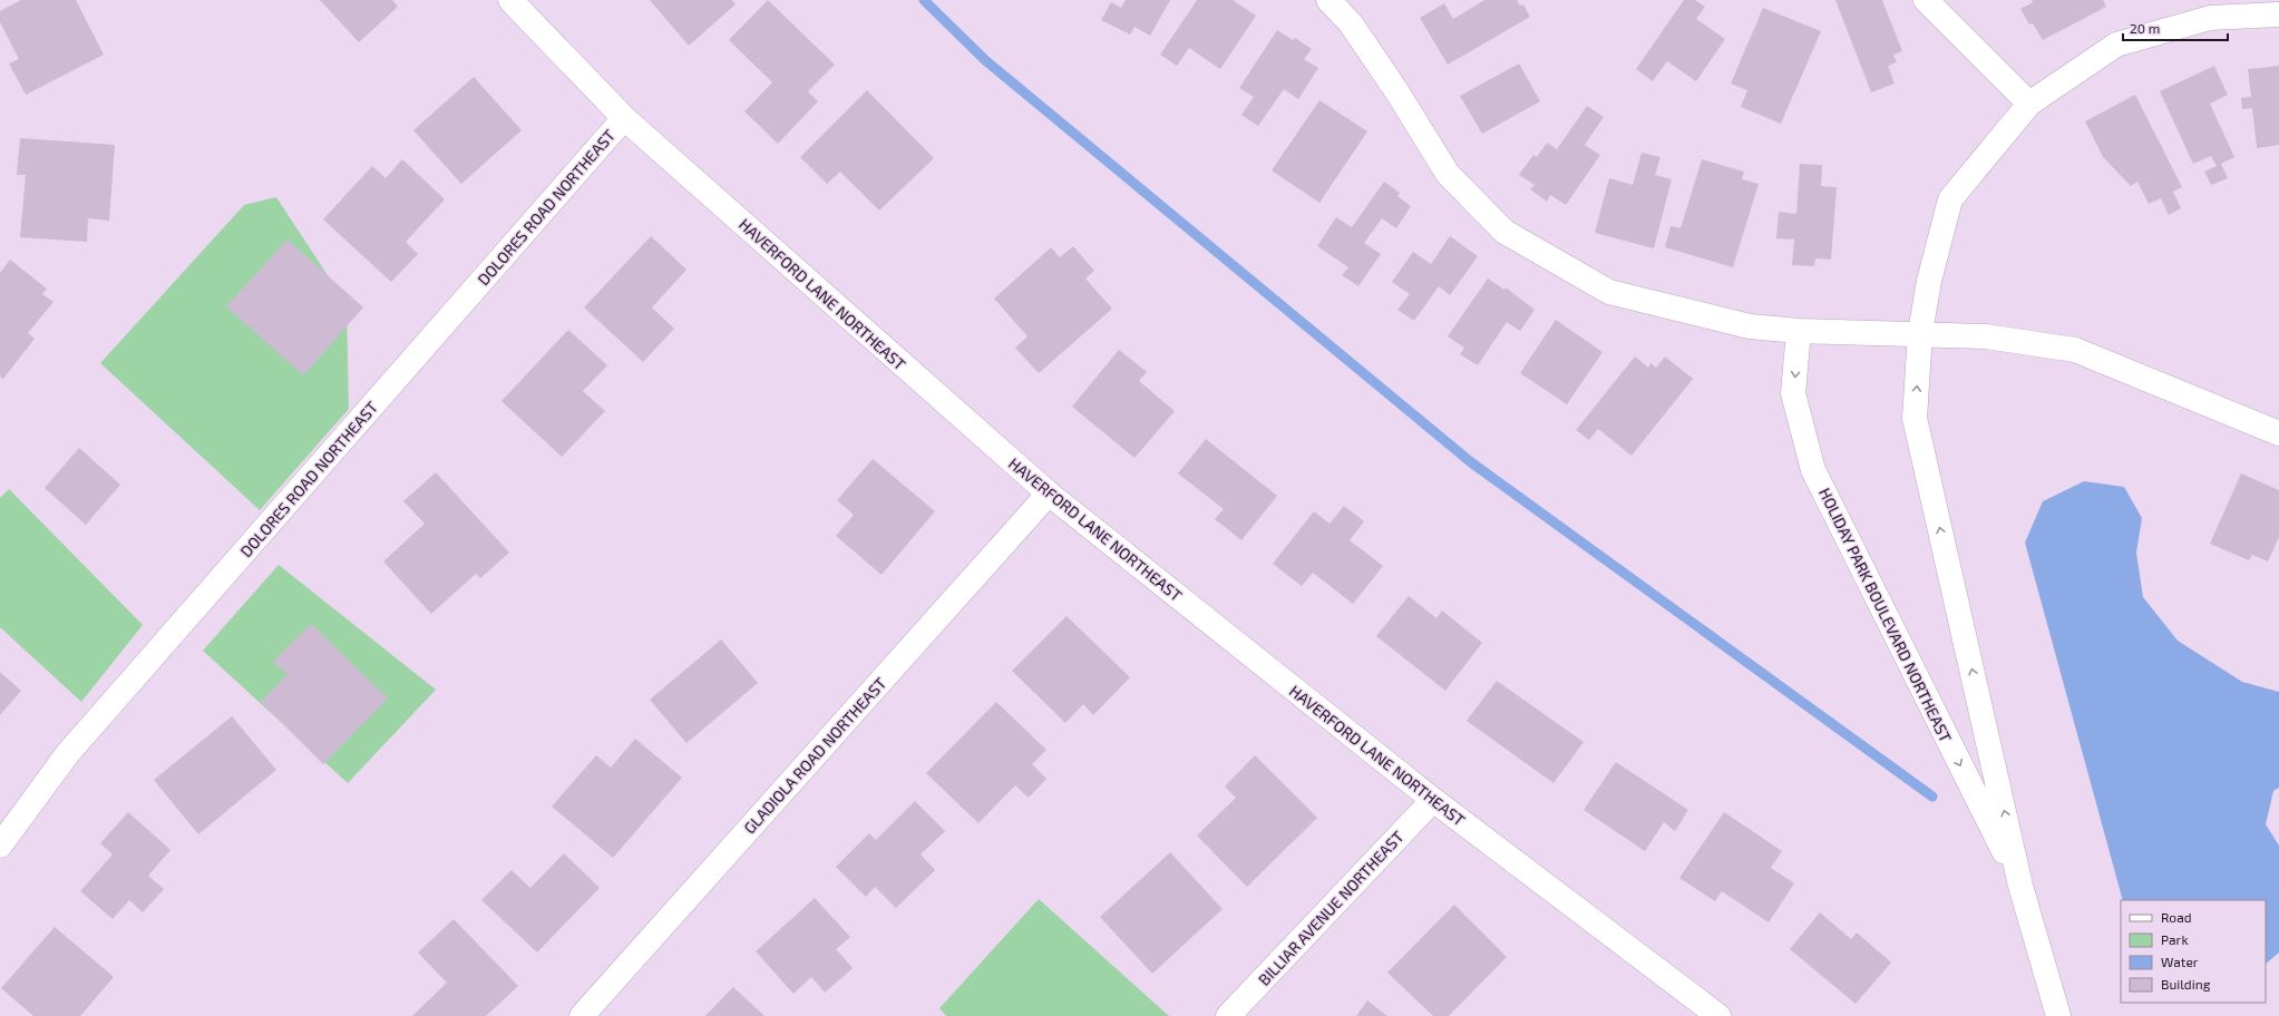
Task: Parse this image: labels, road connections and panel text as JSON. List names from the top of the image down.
{
  "streets": {
    "street": [
      "DOLORES ROAD NORTHEAST",
      "HAVERFORD LANE NORTHEAST",
      "HOLIDAY PARK BOULEVARD NORTHEAST",
      "GLADIOLA ROAD NORTHEAST",
      "BILLIAR AVENUE NORTHEAST"
    ]
  },
  "crossings": [
    ["DOLORES ROAD NORTHEAST", "HAVERFORD LANE NORTHEAST"],
    ["HAVERFORD LANE NORTHEAST", "GLADIOLA ROAD NORTHEAST"],
    ["HAVERFORD LANE NORTHEAST", "BILLIAR AVENUE NORTHEAST"]
  ],
  "legend": [
    "Road",
    "Park",
    "Water",
    "Building"
  ],
  "scale_bar": "20 m"
}
